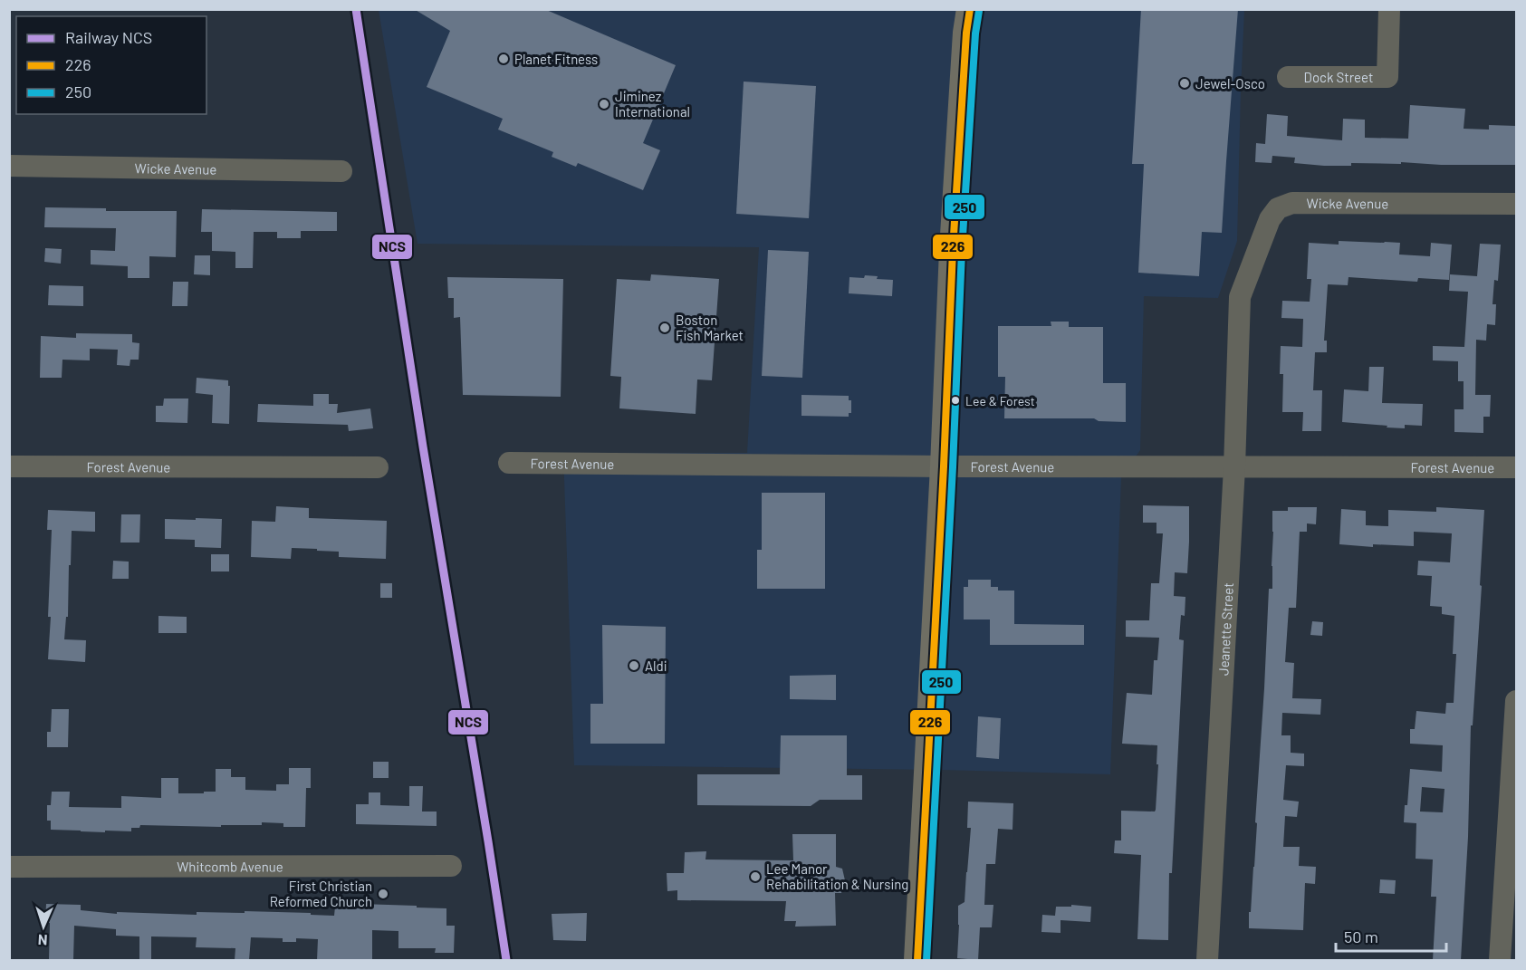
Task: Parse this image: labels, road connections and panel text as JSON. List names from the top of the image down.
{
  "streets": {
    "street": [
      "Dock Street",
      "Wicke Avenue",
      "Forest Avenue",
      "Jeanette Street",
      "Whitcomb Avenue"
    ]
  },
  "crossings": [
    ["Wicke Avenue", "Jeanette Street"],
    ["Forest Avenue", "Jeanette Street"]
  ],
  "places": [
    "Planet Fitness",
    "Jewel-Osco",
    "Jiminez International",
    "Boston Fish Market",
    "Lee & Forest",
    "Aldi",
    "Lee Manor Rehabilitation & Nursing",
    "First Christian Reformed Church"
  ],
  "lines": ["rail line NCS", "transit line 226", "transit line 250"],
  "legend": ["Railway NCS", "226", "250"],
  "scale_bar": "50 m",
  "north": "bottom"
}
